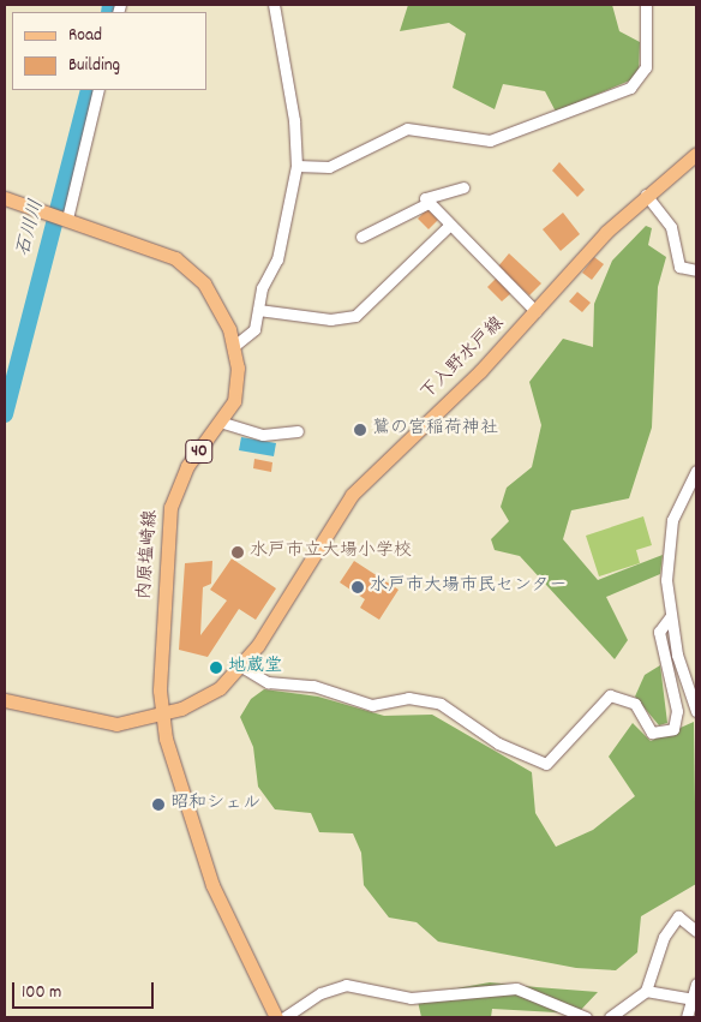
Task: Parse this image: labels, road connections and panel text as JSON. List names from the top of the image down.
{
  "streets": {
    "main road": ["下入野水戸線", "40", "内原塩崎線"]
  },
  "crossings": [
    ["下入野水戸線", "内原塩崎線"]
  ],
  "water": ["石川川"],
  "places": [
    "鷲の宮稲荷神社",
    "水戸市立大場小学校",
    "水戸市大場市民センター",
    "地蔵堂",
    "昭和シェル"
  ],
  "legend": ["Road", "Building"],
  "scale_bar": "100 m"
}
